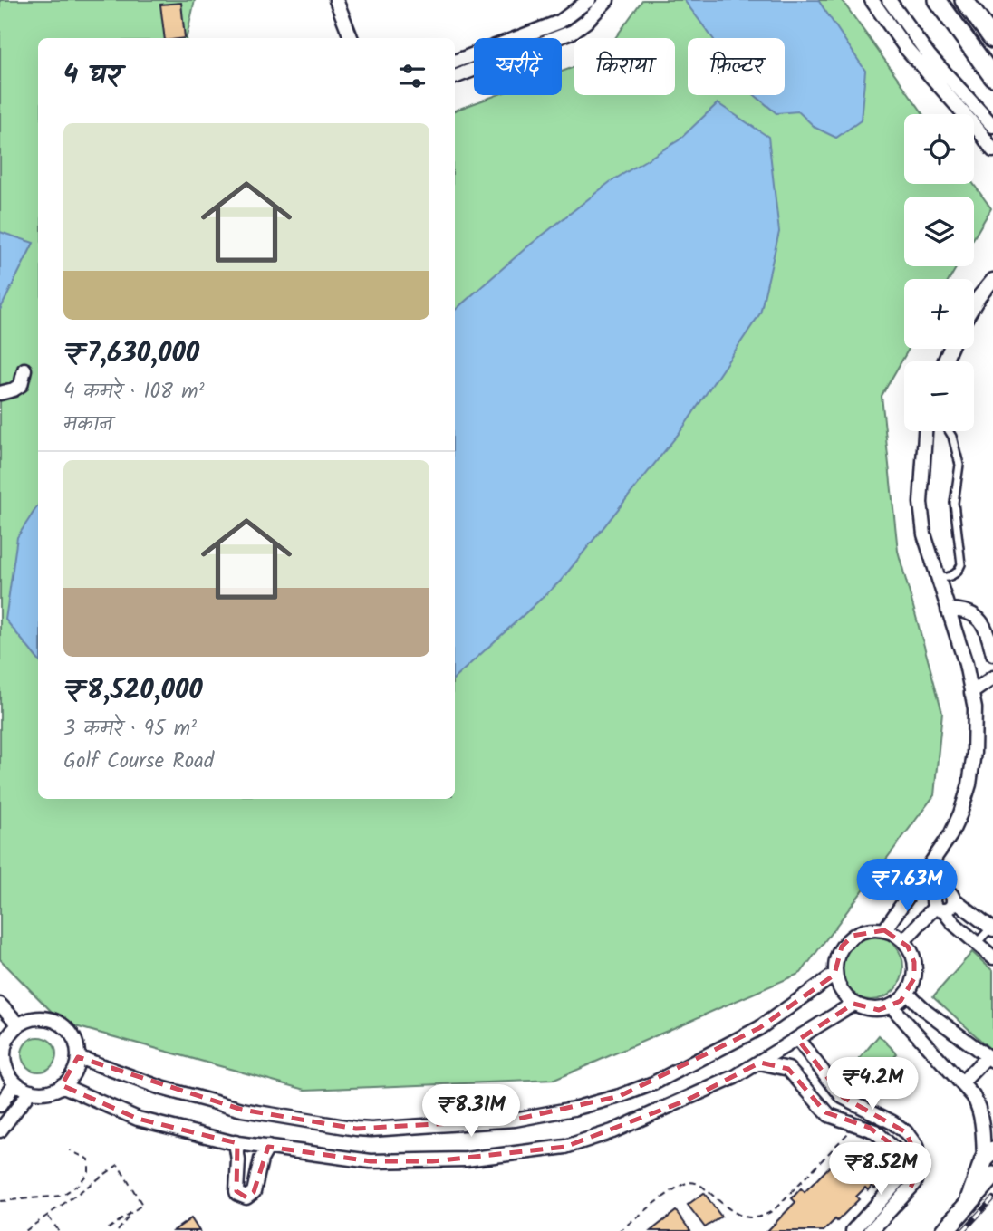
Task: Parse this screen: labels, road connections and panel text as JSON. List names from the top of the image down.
{
  "page": {
    "chip": ["खरीदें", "किराया", "फ़िल्टर"],
    "heading": "4 घर",
    "map_buttons": ["+", "−"],
    "list": [
      {
        "name": "₹7,630,000",
        "note": "4 कमरे · 108 m² · मकान"
      },
      {
        "name": "₹8,520,000",
        "note": "3 कमरे · 95 m² · Golf Course Road"
      }
    ],
    "price": [
      "₹7.63M",
      "₹4.2M",
      "₹8.31M",
      "₹8.52M"
    ]
  }
}
